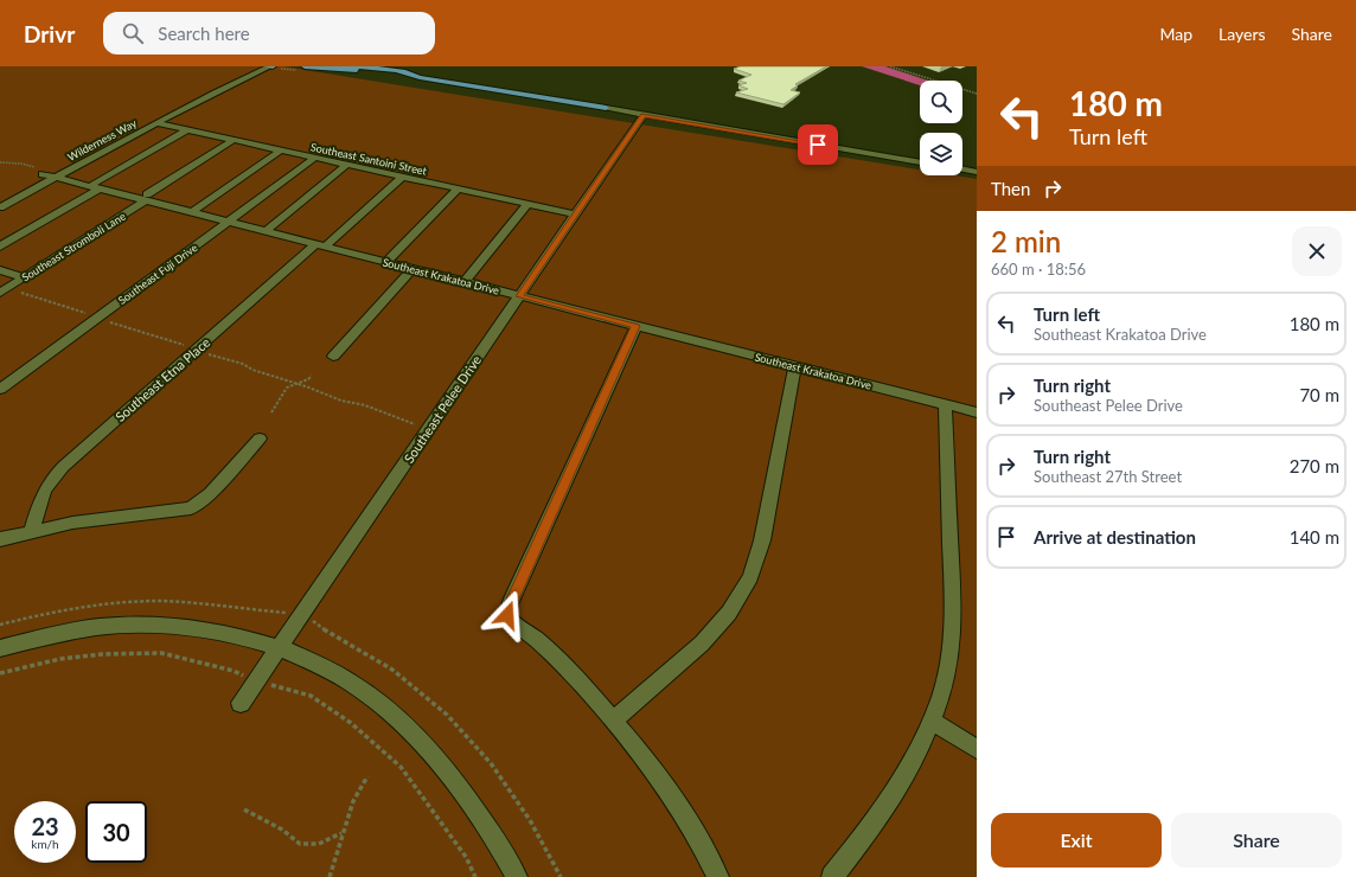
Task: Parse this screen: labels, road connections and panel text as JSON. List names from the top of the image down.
{
  "streets": {
    "street": [
      "Wilderness Way",
      "Southeast Santoini Street",
      "Southeast Stromboli Lane",
      "Southeast Fuji Drive",
      "Southeast Krakatoa Drive",
      "Southeast Etna Place",
      "Southeast Pelee Drive"
    ]
  },
  "crossings": [
    ["Wilderness Way", "Southeast Santoini Street"],
    ["Wilderness Way", "Southeast Krakatoa Drive"],
    ["Southeast Santoini Street", "Southeast Stromboli Lane"],
    ["Southeast Santoini Street", "Southeast Fuji Drive"],
    ["Southeast Santoini Street", "Southeast Etna Place"],
    ["Southeast Santoini Street", "Southeast Pelee Drive"],
    ["Southeast Stromboli Lane", "Southeast Krakatoa Drive"],
    ["Southeast Fuji Drive", "Southeast Krakatoa Drive"],
    ["Southeast Krakatoa Drive", "Southeast Etna Place"],
    ["Southeast Krakatoa Drive", "Southeast Pelee Drive"]
  ],
  "page": {
    "header": "Drivr",
    "search": "Search here",
    "nav": ["Map", "Layers", "Share"],
    "turn": ["180 m", "Turn left"],
    "then": "Then",
    "heading": ["2 min", "660 m · 18:56"],
    "list": [
      {
        "name": "Turn left",
        "note": "Southeast Krakatoa Drive",
        "value": "180 m"
      },
      {
        "name": "Turn right",
        "note": "Southeast Pelee Drive",
        "value": "70 m"
      },
      {
        "name": "Turn right",
        "note": "Southeast 27th Street",
        "value": "270 m"
      },
      {
        "name": "Arrive at destination",
        "value": "140 m"
      }
    ],
    "speed": "23 km/h",
    "limit": "30",
    "buttons": ["Exit", "Share"]
  }
}
